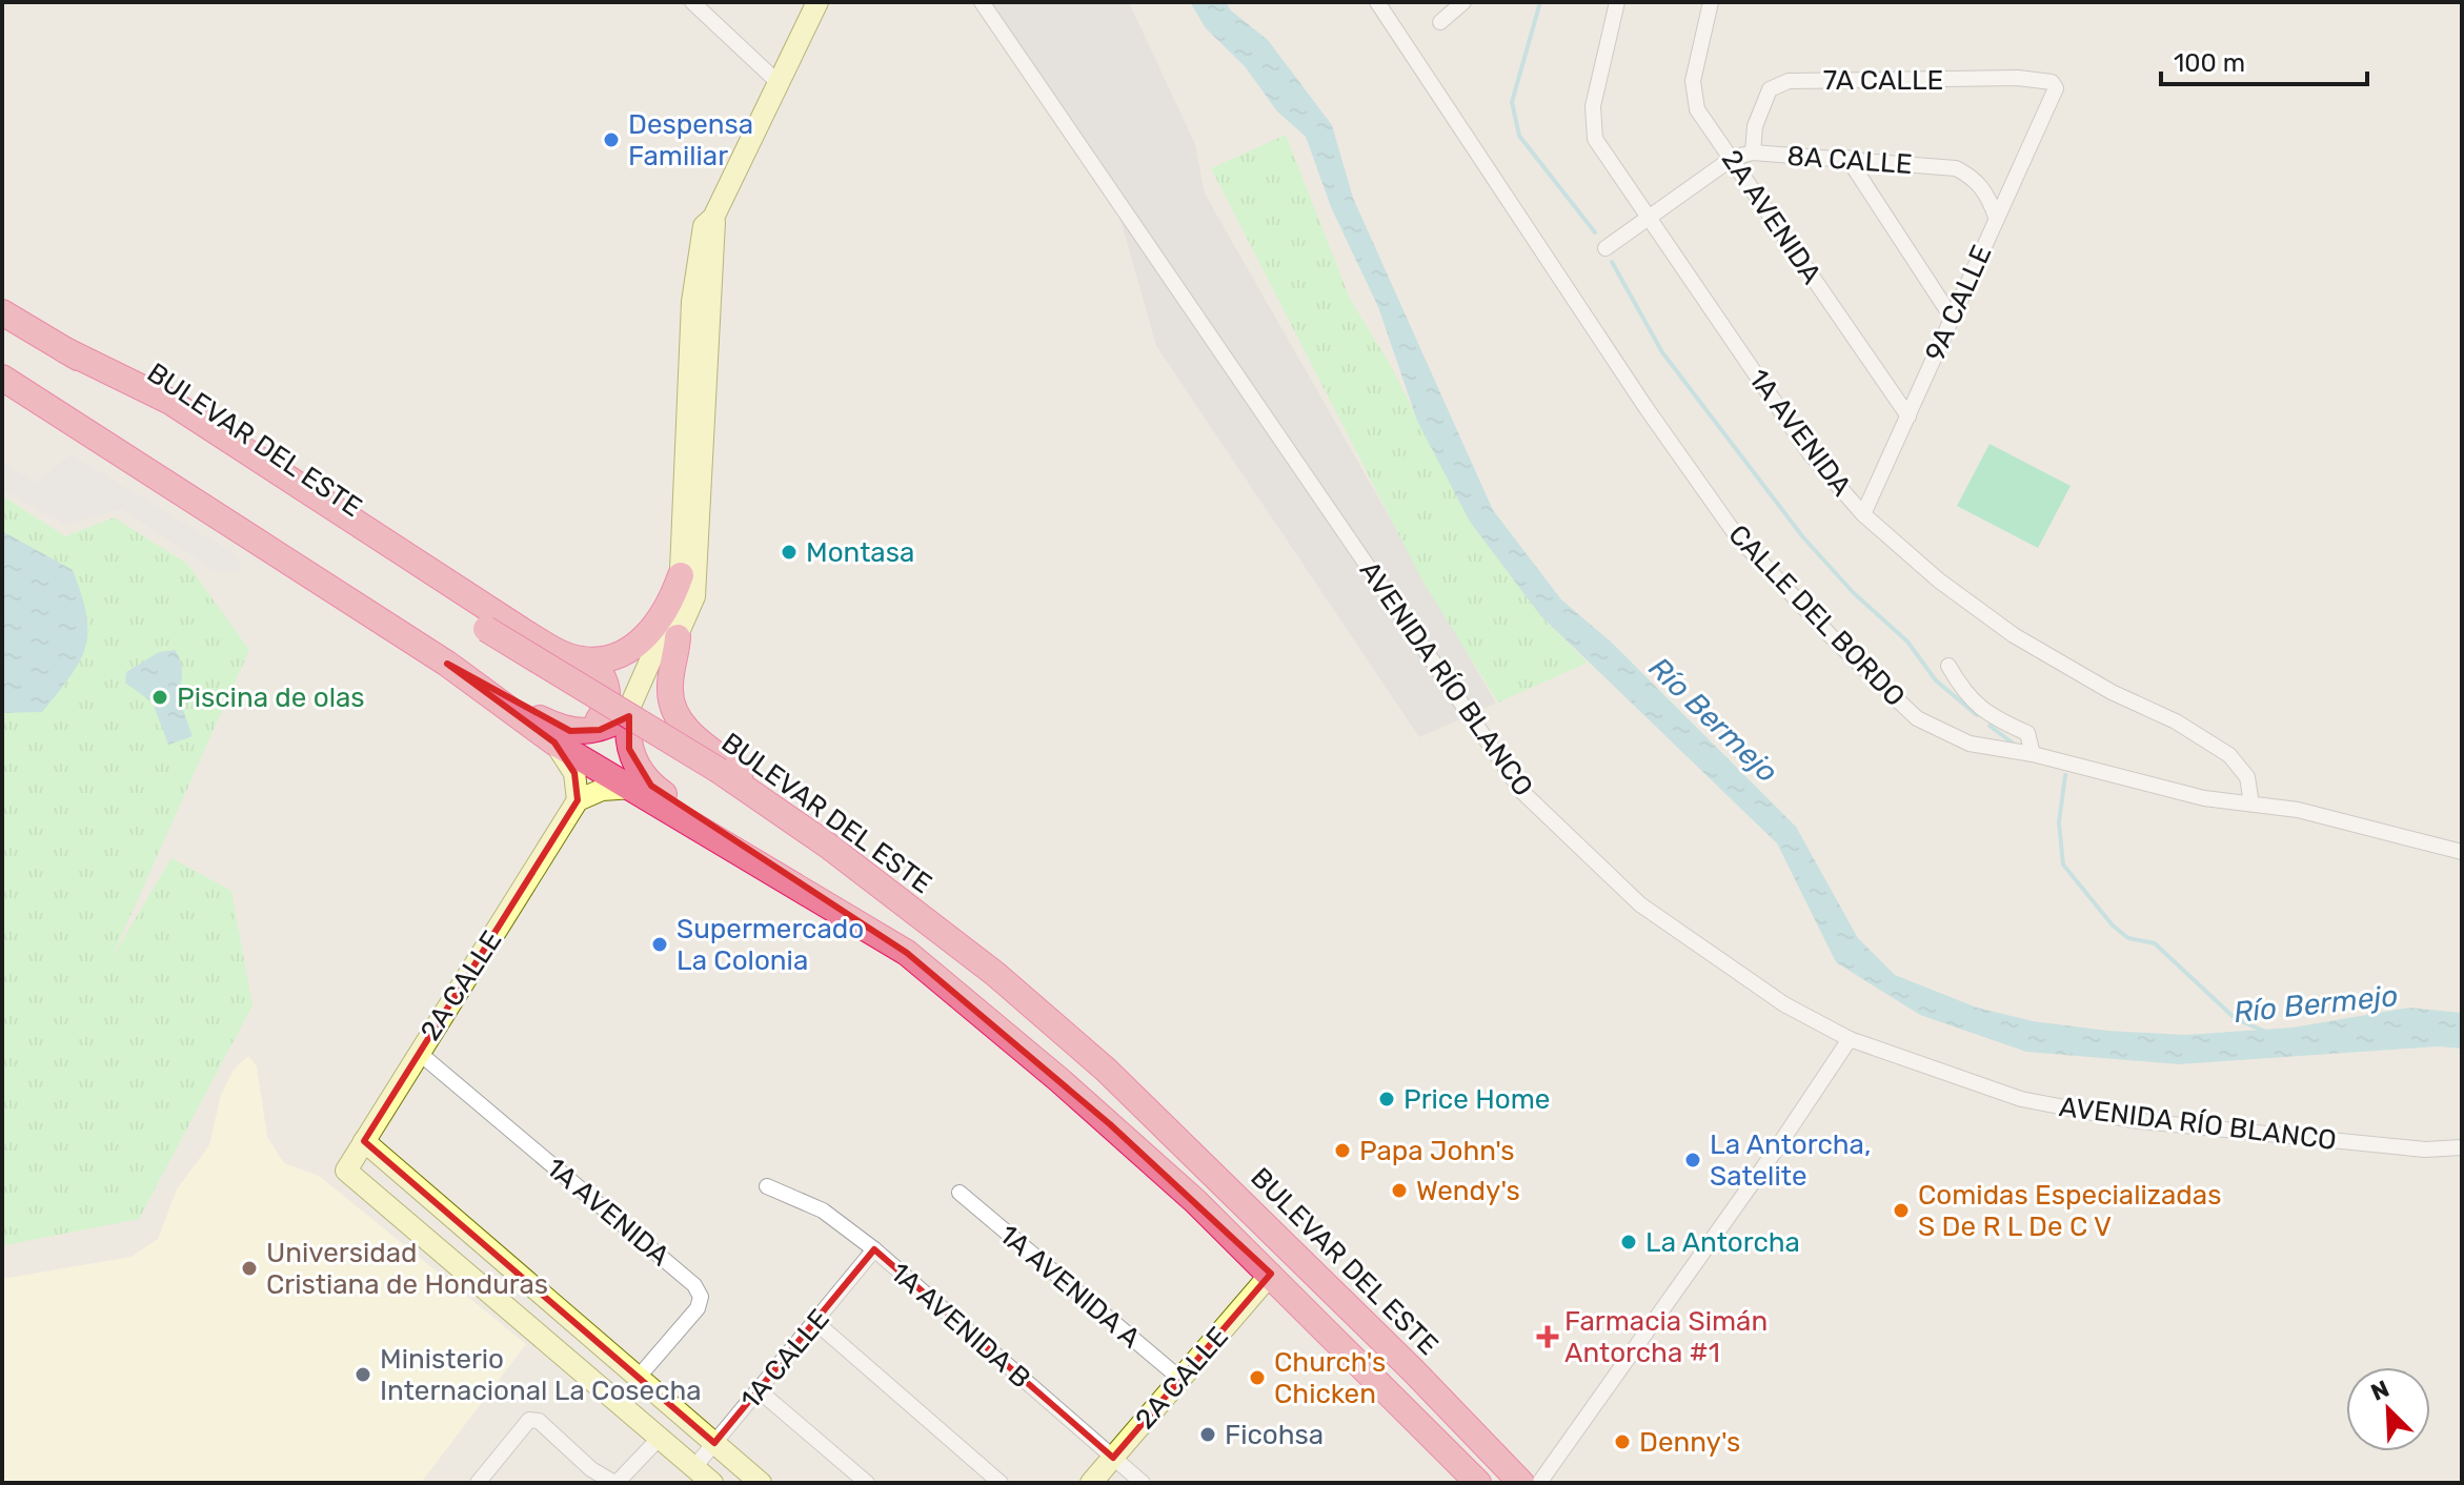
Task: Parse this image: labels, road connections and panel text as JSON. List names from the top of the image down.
{
  "streets": {
    "highway": ["BULEVAR DEL ESTE"],
    "street": [
      "7A CALLE",
      "8A CALLE",
      "2A AVENIDA",
      "9A CALLE",
      "1A AVENIDA",
      "CALLE DEL BORDO",
      "AVENIDA RÍO BLANCO",
      "2A CALLE",
      "1A AVENIDA A",
      "1A AVENIDA B",
      "1A CALLE"
    ]
  },
  "crossings": [
    ["7A CALLE", "8A CALLE"],
    ["7A CALLE", "9A CALLE"],
    ["8A CALLE", "2A AVENIDA"],
    ["8A CALLE", "9A CALLE"],
    ["8A CALLE", "1A AVENIDA"],
    ["2A AVENIDA", "9A CALLE"],
    ["9A CALLE", "1A AVENIDA"],
    ["1A AVENIDA", "CALLE DEL BORDO"],
    ["1A AVENIDA", "2A CALLE"],
    ["2A CALLE", "1A AVENIDA A"],
    ["2A CALLE", "1A AVENIDA B"],
    ["1A AVENIDA B", "1A CALLE"]
  ],
  "water": ["Río Bermejo"],
  "places": {
    "other": [
      "Despensa Familiar",
      "Montasa",
      "Piscina de olas",
      "Supermercado La Colonia",
      "Price Home",
      "Papa John's",
      "La Antorcha, Satelite",
      "Wendy's",
      "Comidas Especializadas S De R L De C V",
      "La Antorcha",
      "Universidad Cristiana de Honduras",
      "Ministerio Internacional La Cosecha",
      "Church's Chicken",
      "Ficohsa",
      "Denny's"
    ],
    "health": ["Farmacia Simán Antorcha #1"]
  },
  "scale_bar": "100 m",
  "north": "top left"
}
